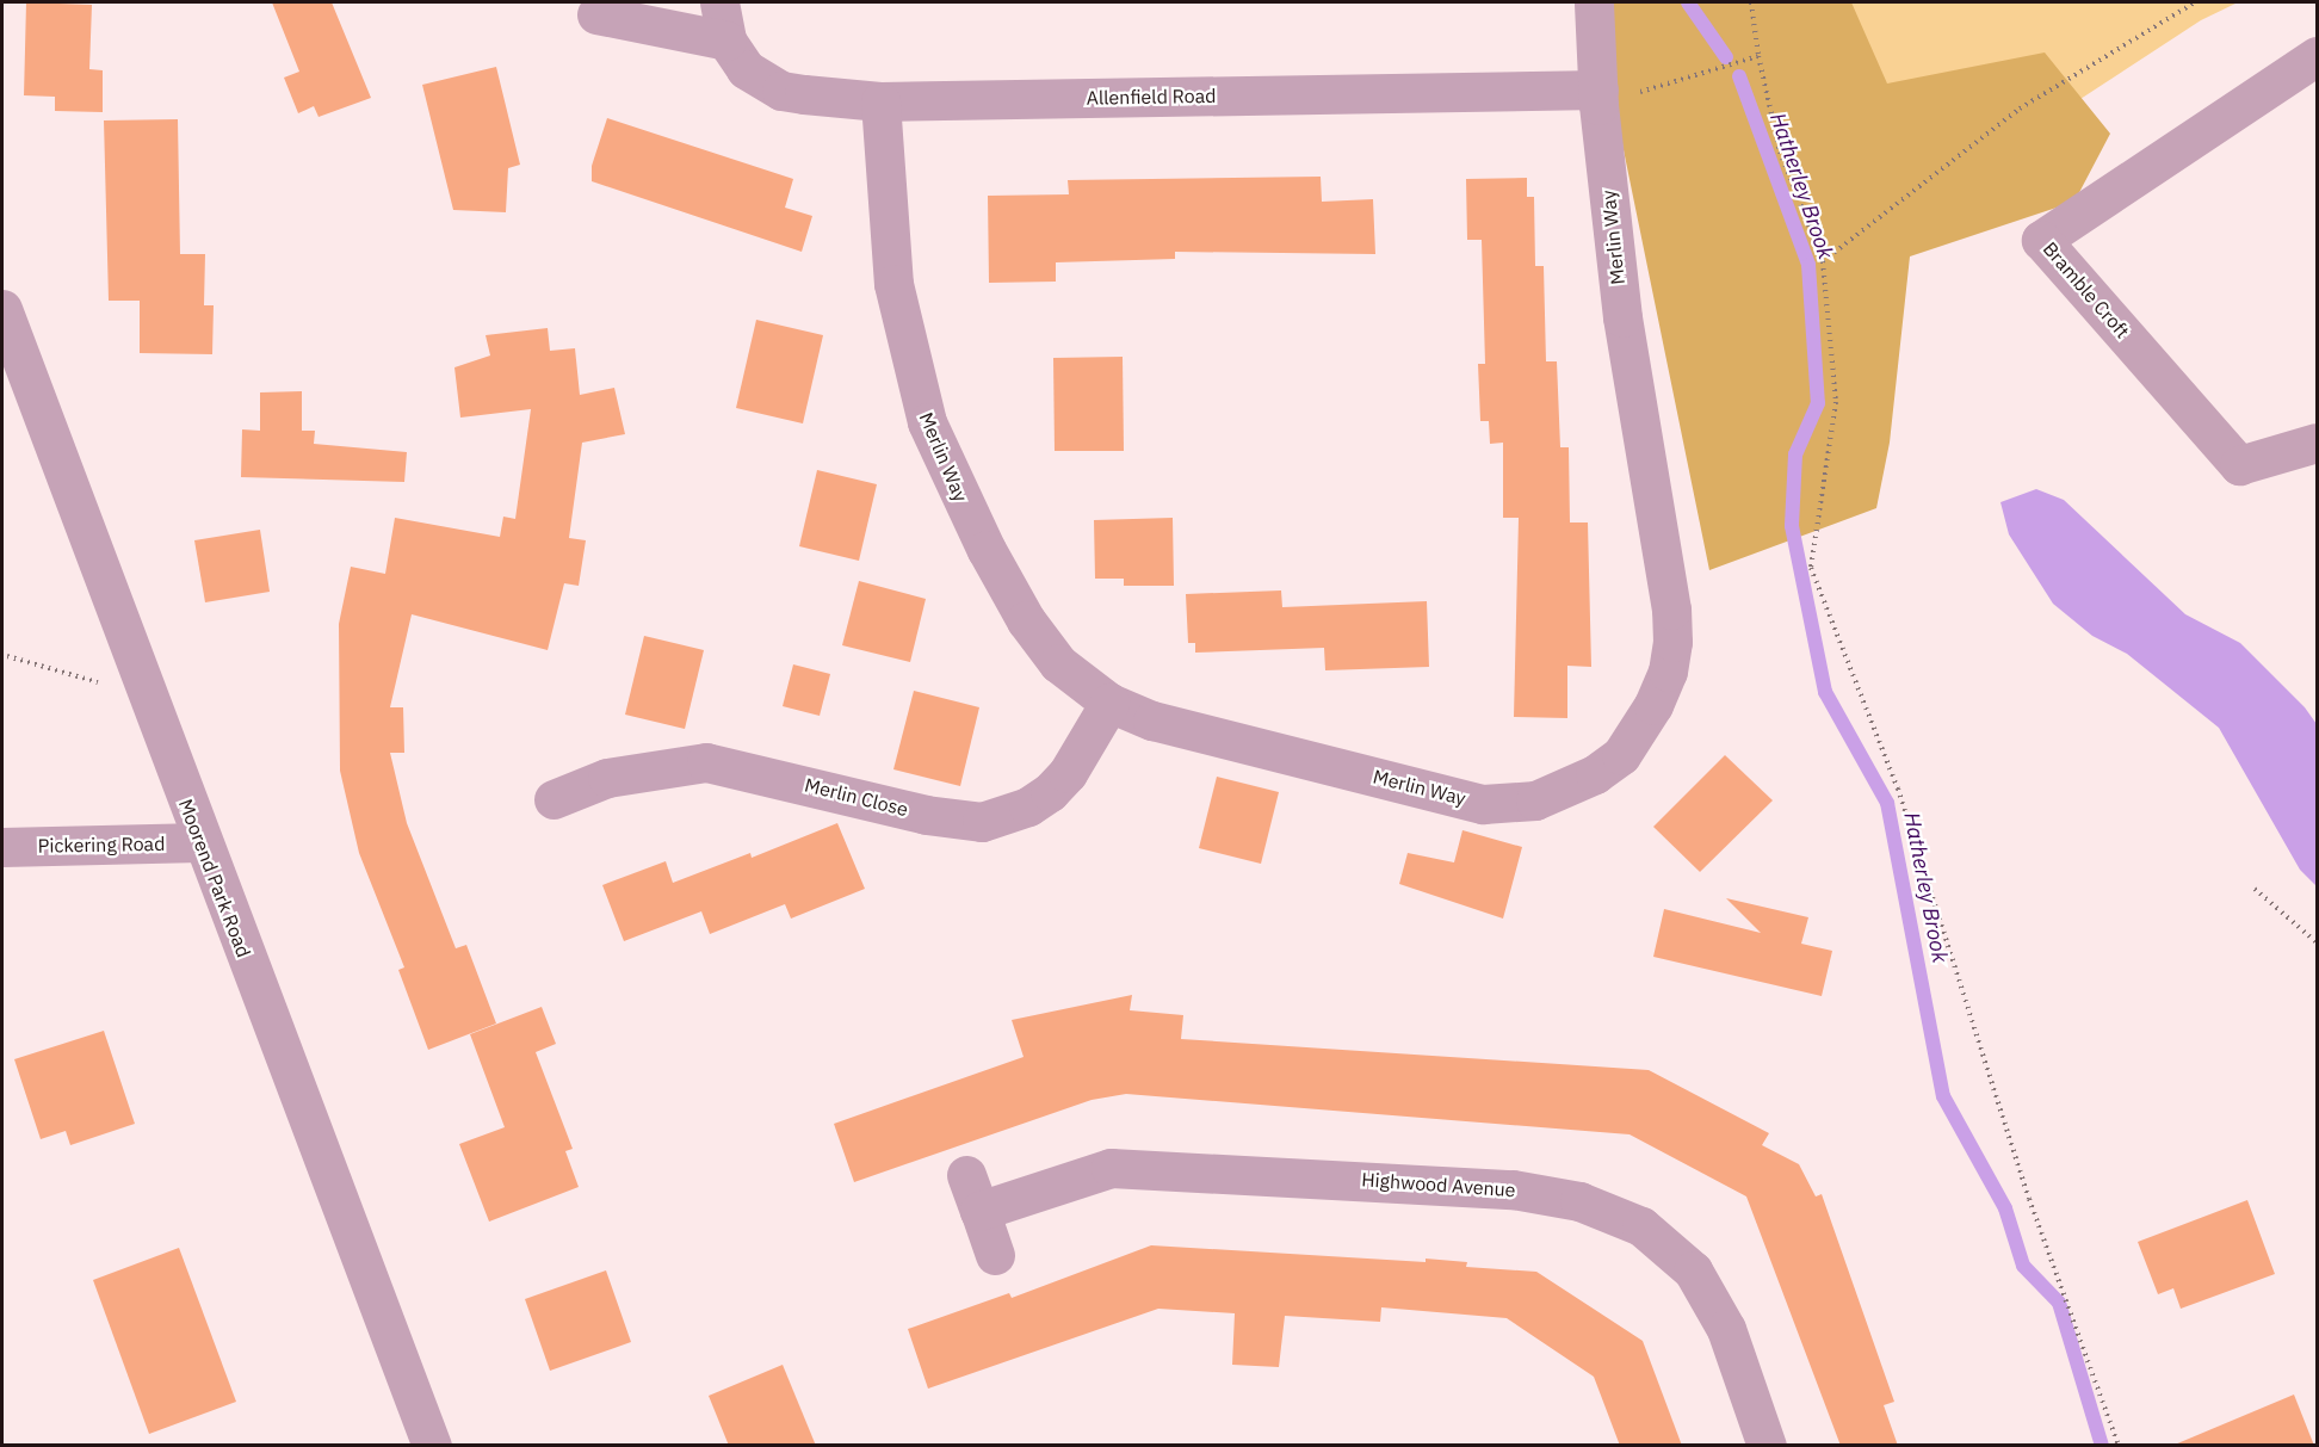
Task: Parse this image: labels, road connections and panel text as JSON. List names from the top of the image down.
{
  "streets": {
    "street": [
      "Allenfield Road",
      "Merlin Way",
      "Bramble Croft",
      "Merlin Close",
      "Pickering Road",
      "Moorend Park Road",
      "Highwood Avenue"
    ]
  },
  "crossings": [
    ["Allenfield Road", "Merlin Way"],
    ["Merlin Way", "Merlin Close"],
    ["Pickering Road", "Moorend Park Road"]
  ],
  "water": ["Hatherley Brook"]
}
